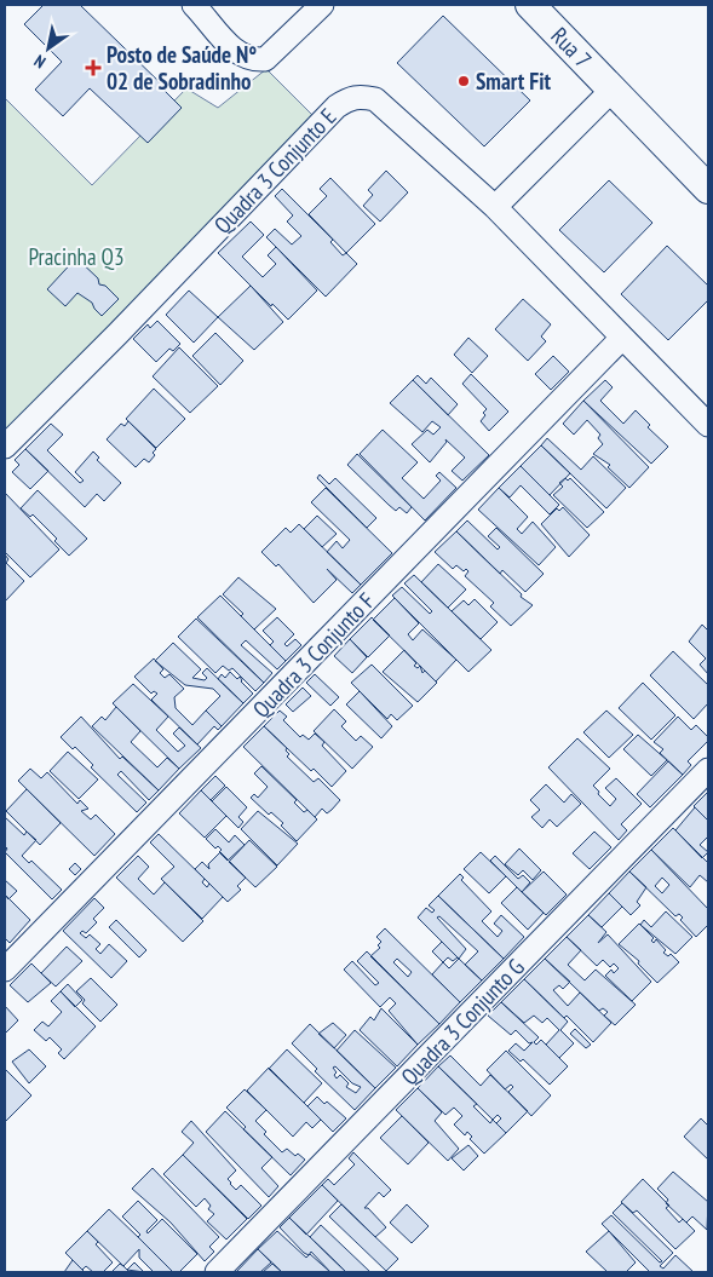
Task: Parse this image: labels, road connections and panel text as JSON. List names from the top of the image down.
{
  "streets": {
    "main road": ["Rua 7"],
    "street": ["Quadra 3 Conjunto E", "Quadra 3 Conjunto F", "Quadra 3 Conjunto G"]
  },
  "crossings": [
    ["Quadra 3 Conjunto E", "Quadra 3 Conjunto F"]
  ],
  "parks": ["Pracinha Q3"],
  "places": {
    "health": ["Posto de Saúde N° 02 de Sobradinho"],
    "other": ["Smart Fit"]
  },
  "north": "bottom left"
}
